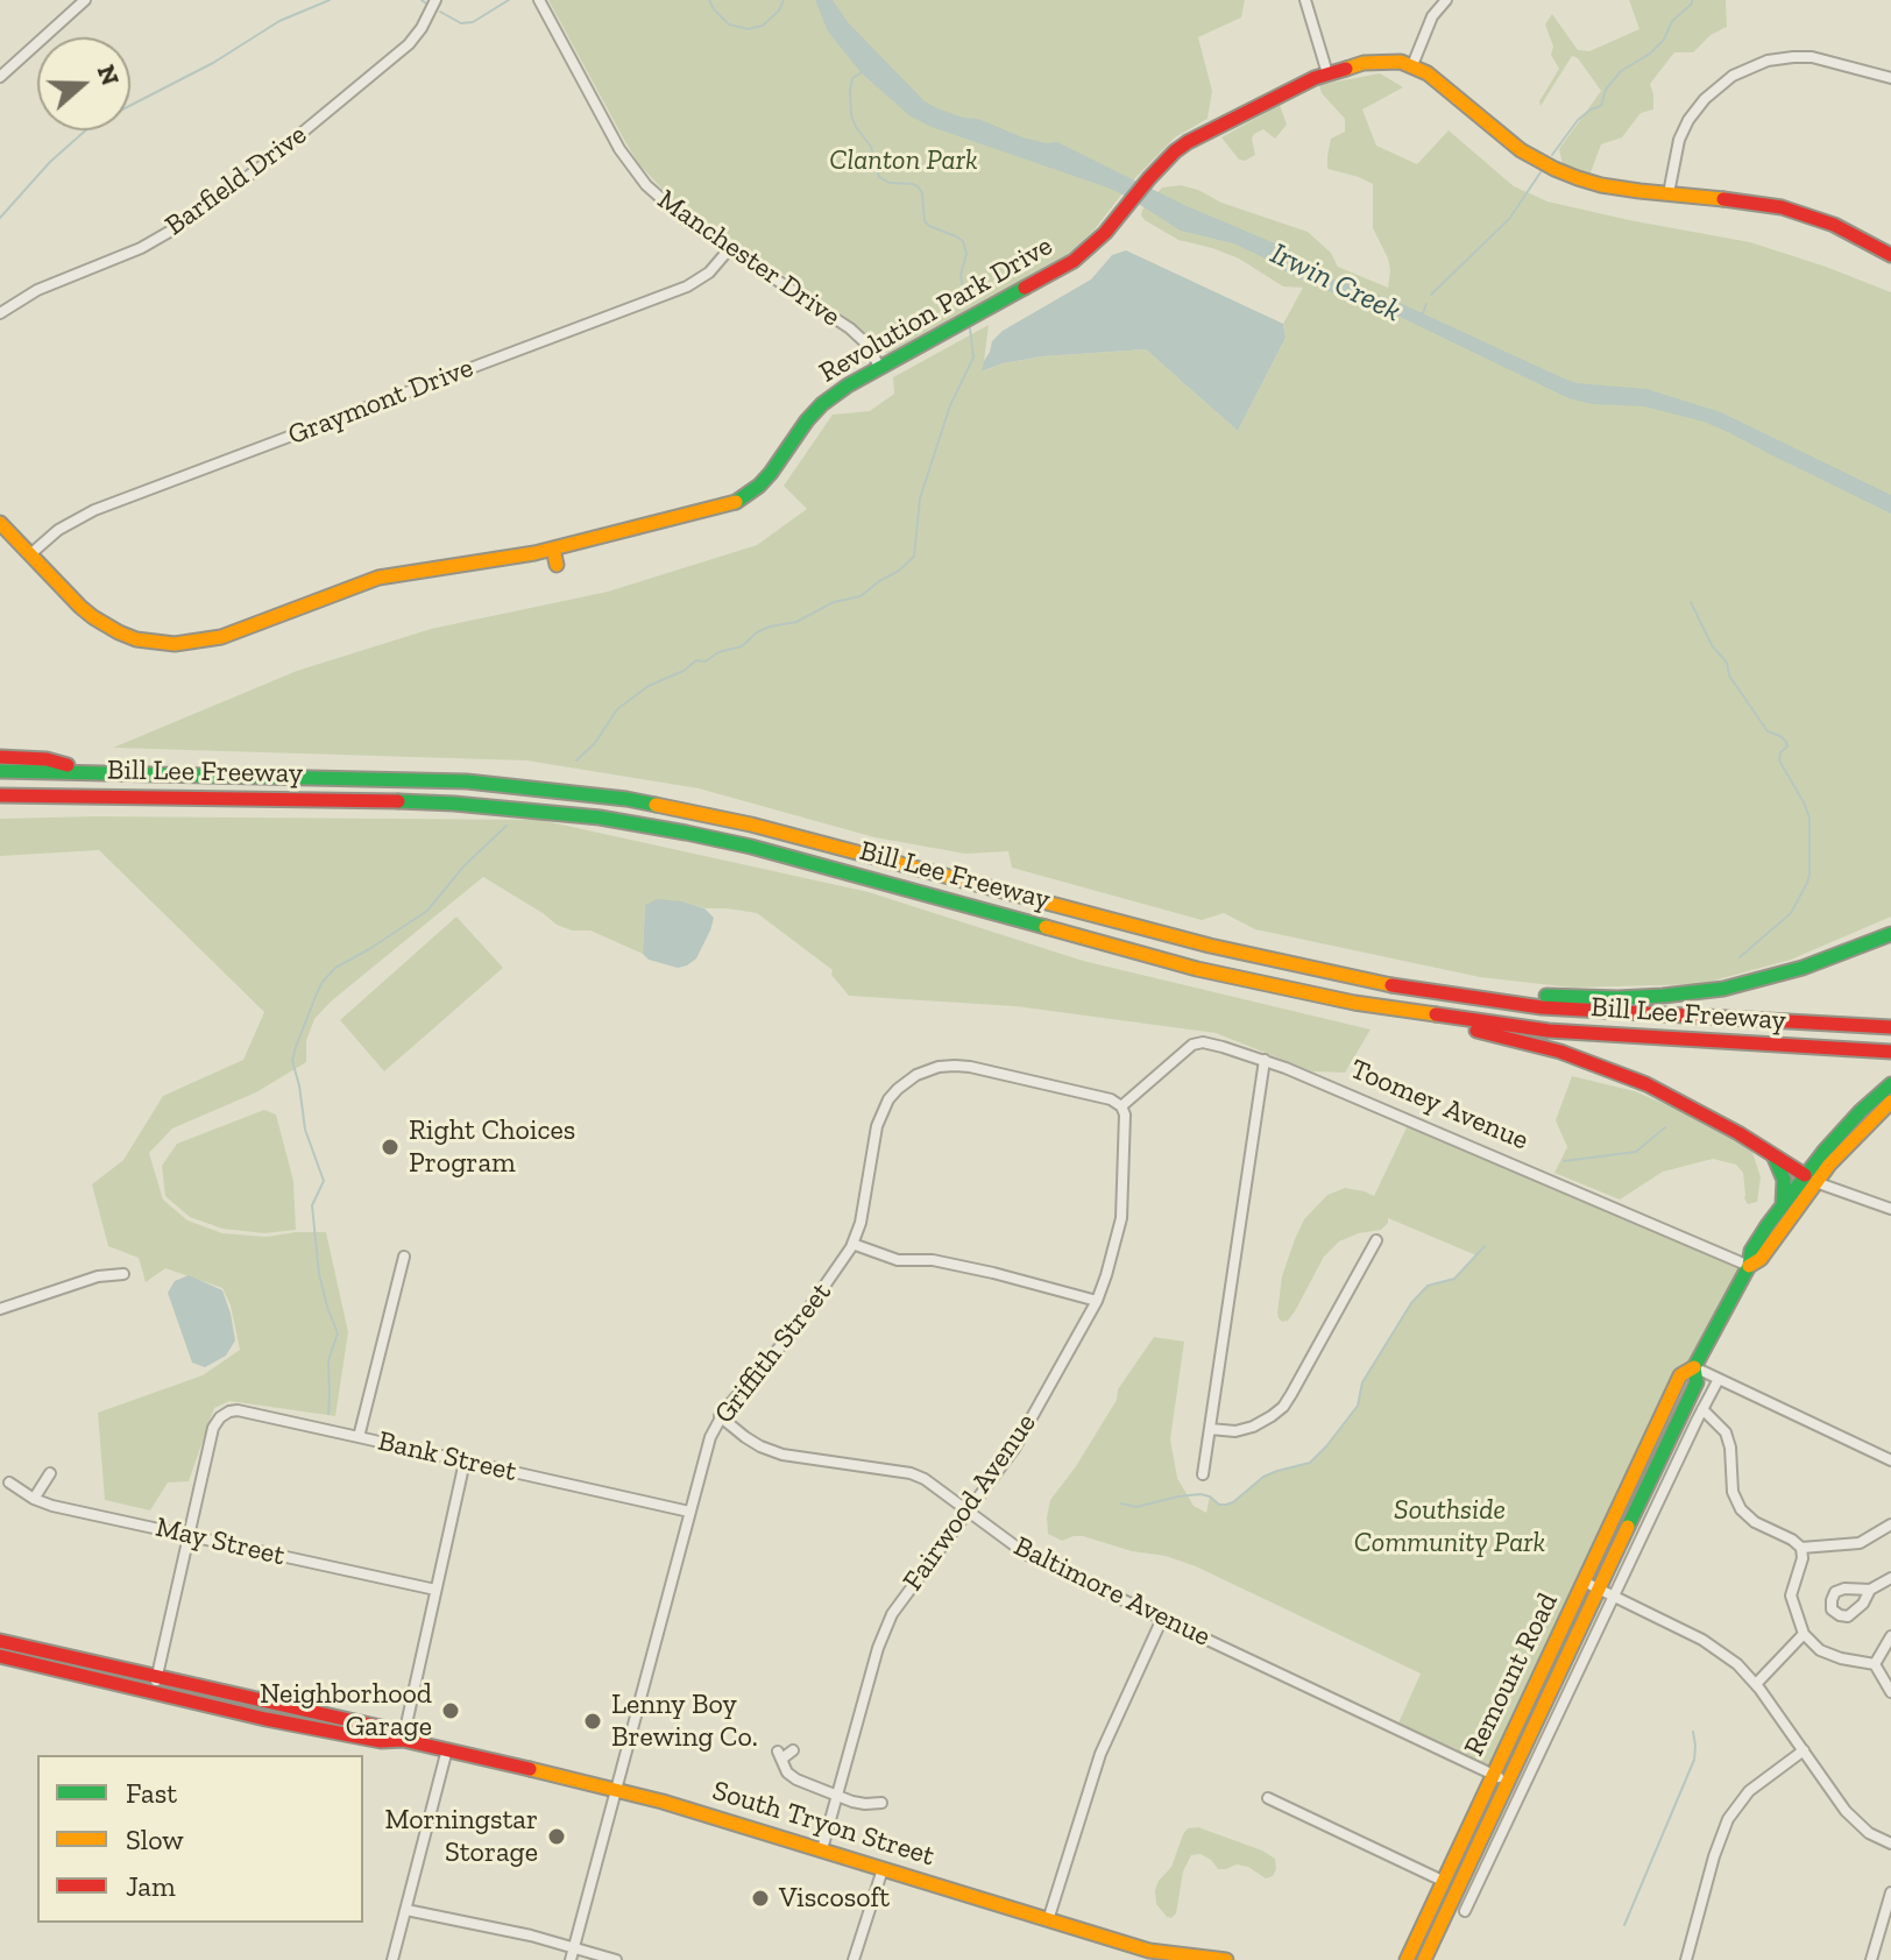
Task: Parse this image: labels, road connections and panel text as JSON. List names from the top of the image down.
{
  "streets": {
    "main road": [
      "Revolution Park Drive",
      "Bill Lee Freeway",
      "Remount Road",
      "South Tryon Street"
    ],
    "street": [
      "Barfield Drive",
      "Manchester Drive",
      "Graymont Drive",
      "Toomey Avenue",
      "Griffith Street",
      "Bank Street",
      "Fairwood Avenue",
      "May Street",
      "Baltimore Avenue"
    ]
  },
  "crossings": [
    ["Manchester Drive", "Revolution Park Drive"],
    ["Manchester Drive", "Graymont Drive"],
    ["Revolution Park Drive", "Graymont Drive"],
    ["Toomey Avenue", "Griffith Street"],
    ["Toomey Avenue", "Fairwood Avenue"],
    ["Toomey Avenue", "Remount Road"],
    ["Griffith Street", "Bank Street"],
    ["Griffith Street", "Fairwood Avenue"],
    ["Griffith Street", "Baltimore Avenue"],
    ["Griffith Street", "South Tryon Street"],
    ["Bank Street", "May Street"],
    ["Fairwood Avenue", "Baltimore Avenue"],
    ["Fairwood Avenue", "South Tryon Street"],
    ["Baltimore Avenue", "Remount Road"]
  ],
  "water": ["Irwin Creek"],
  "parks": ["Clanton Park", "Southside Community Park"],
  "places": [
    "Right Choices Program",
    "Neighborhood Garage",
    "Lenny Boy Brewing Co.",
    "Morningstar Storage",
    "Viscosoft"
  ],
  "legend": ["Fast", "Slow", "Jam"],
  "north": "right"
}
